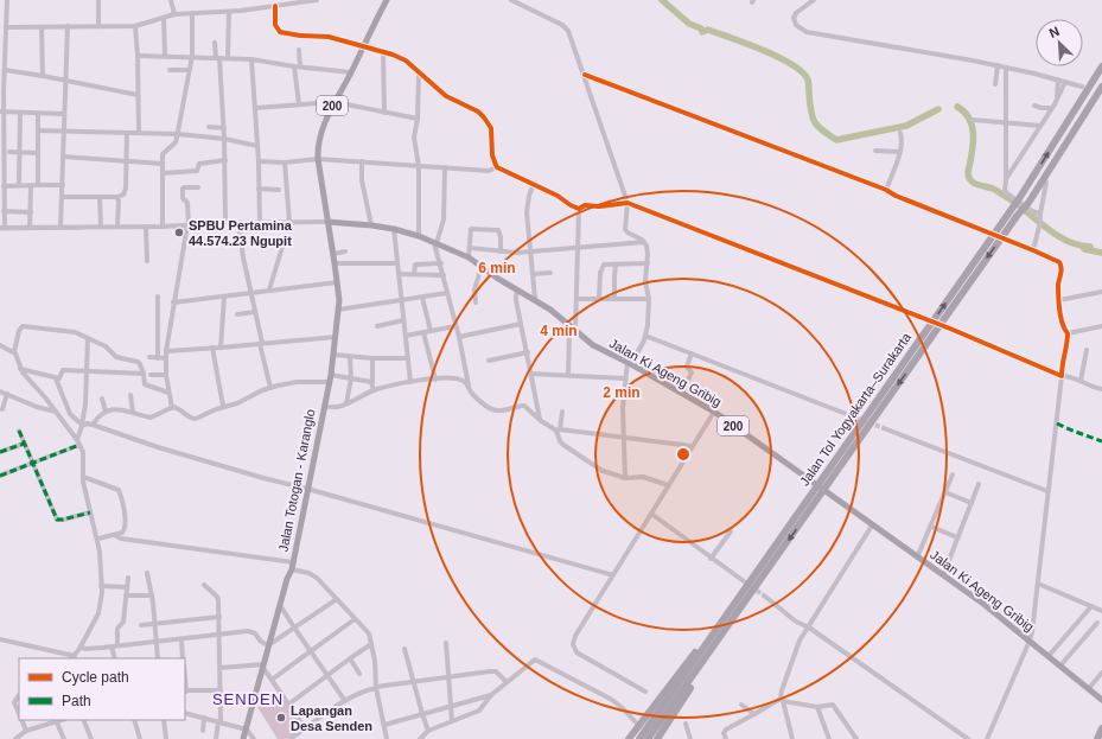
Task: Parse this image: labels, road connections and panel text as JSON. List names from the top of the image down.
{
  "streets": {
    "highway": ["Jalan Tol Yogyakarta–Surakarta"],
    "main road": ["200", "Jalan Ki Ageng Gribig", "Jalan Totogan - Karanglo"]
  },
  "crossings": [
    ["200", "Jalan Ki Ageng Gribig"],
    ["200", "Jalan Totogan - Karanglo"],
    ["Jalan Ki Ageng Gribig", "Jalan Totogan - Karanglo"]
  ],
  "districts": ["SENDEN"],
  "places": ["SPBU Pertamina 44.574.23 Ngupit", "Lapangan Desa Senden"],
  "legend": ["Cycle path", "Path"],
  "north": "top left",
  "rings": ["6 min", "4 min", "2 min"]
}
